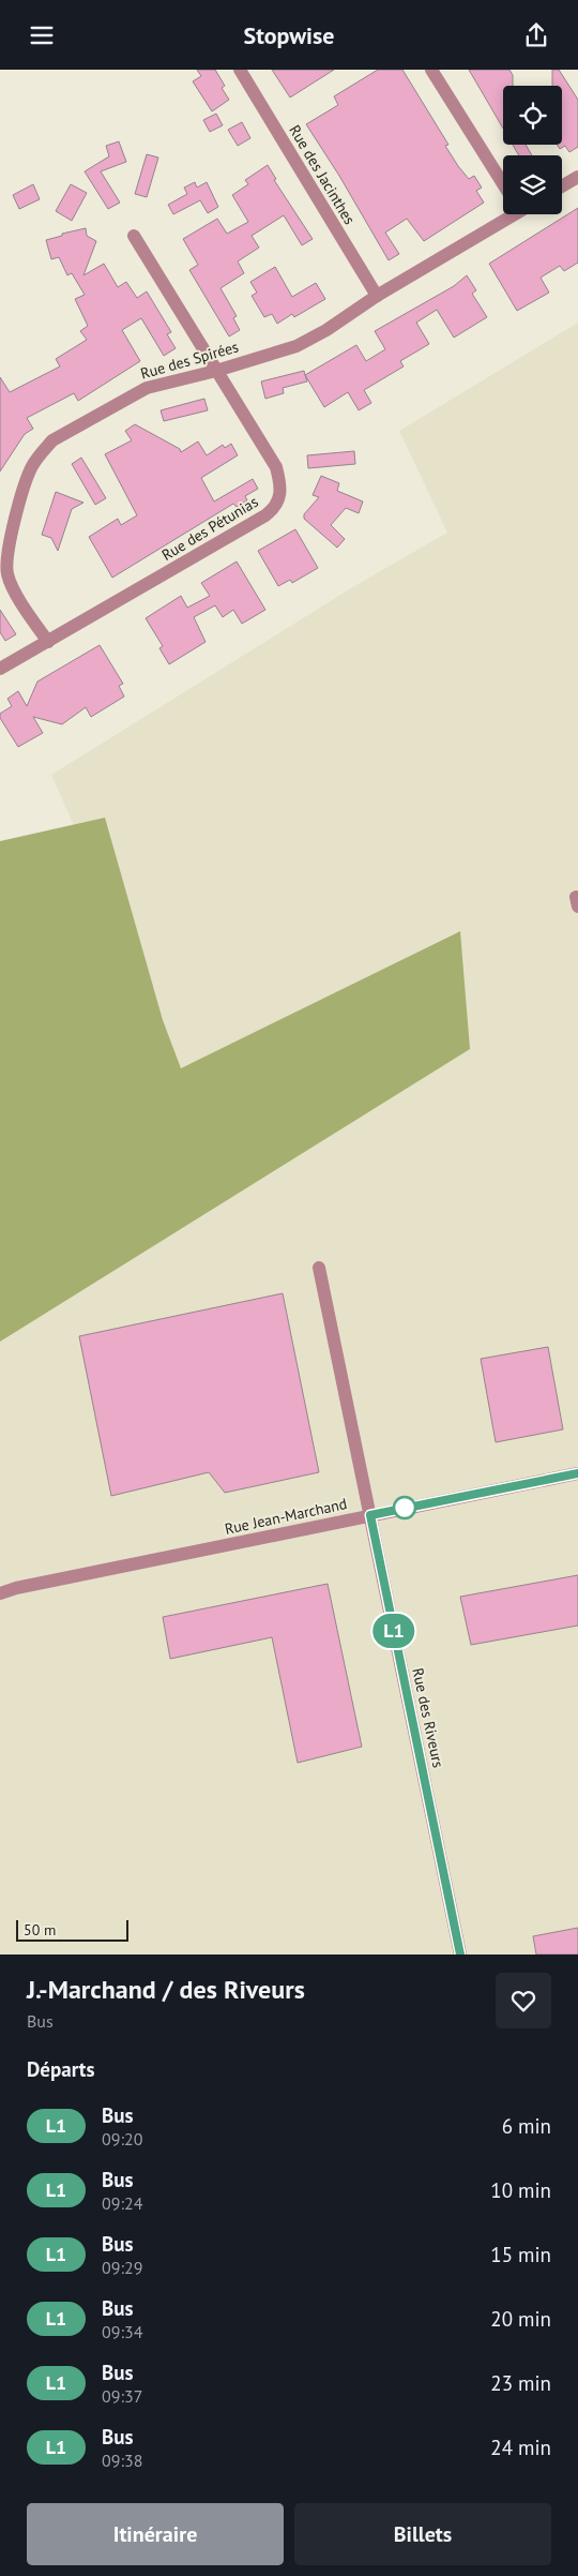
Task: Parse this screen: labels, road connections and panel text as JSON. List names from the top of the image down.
{
  "streets": {
    "street": [
      "Rue des Jacinthes",
      "Rue des Spirées",
      "Rue des Pétunias",
      "Rue Jean-Marchand",
      "Rue des Riveurs"
    ]
  },
  "crossings": [
    ["Rue des Jacinthes", "Rue des Spirées"],
    ["Rue des Spirées", "Rue des Pétunias"],
    ["Rue Jean-Marchand", "Rue des Riveurs"]
  ],
  "lines": ["bus line L1"],
  "scale_bar": "50 m",
  "page": {
    "header": "Stopwise",
    "on_map": "L1",
    "scale": "50 m",
    "heading": [
      ["J.-Marchand / des Riveurs", "Bus"],
      "Départs"
    ],
    "list": [
      {
        "mark": "L1",
        "name": "Bus",
        "note": "09:20",
        "value": "6 min"
      },
      {
        "mark": "L1",
        "name": "Bus",
        "note": "09:24",
        "value": "10 min"
      },
      {
        "mark": "L1",
        "name": "Bus",
        "note": "09:29",
        "value": "15 min"
      },
      {
        "mark": "L1",
        "name": "Bus",
        "note": "09:34",
        "value": "20 min"
      },
      {
        "mark": "L1",
        "name": "Bus",
        "note": "09:37",
        "value": "23 min"
      },
      {
        "mark": "L1",
        "name": "Bus",
        "note": "09:38",
        "value": "24 min"
      }
    ],
    "buttons": ["Itinéraire", "Billets"]
  }
}
